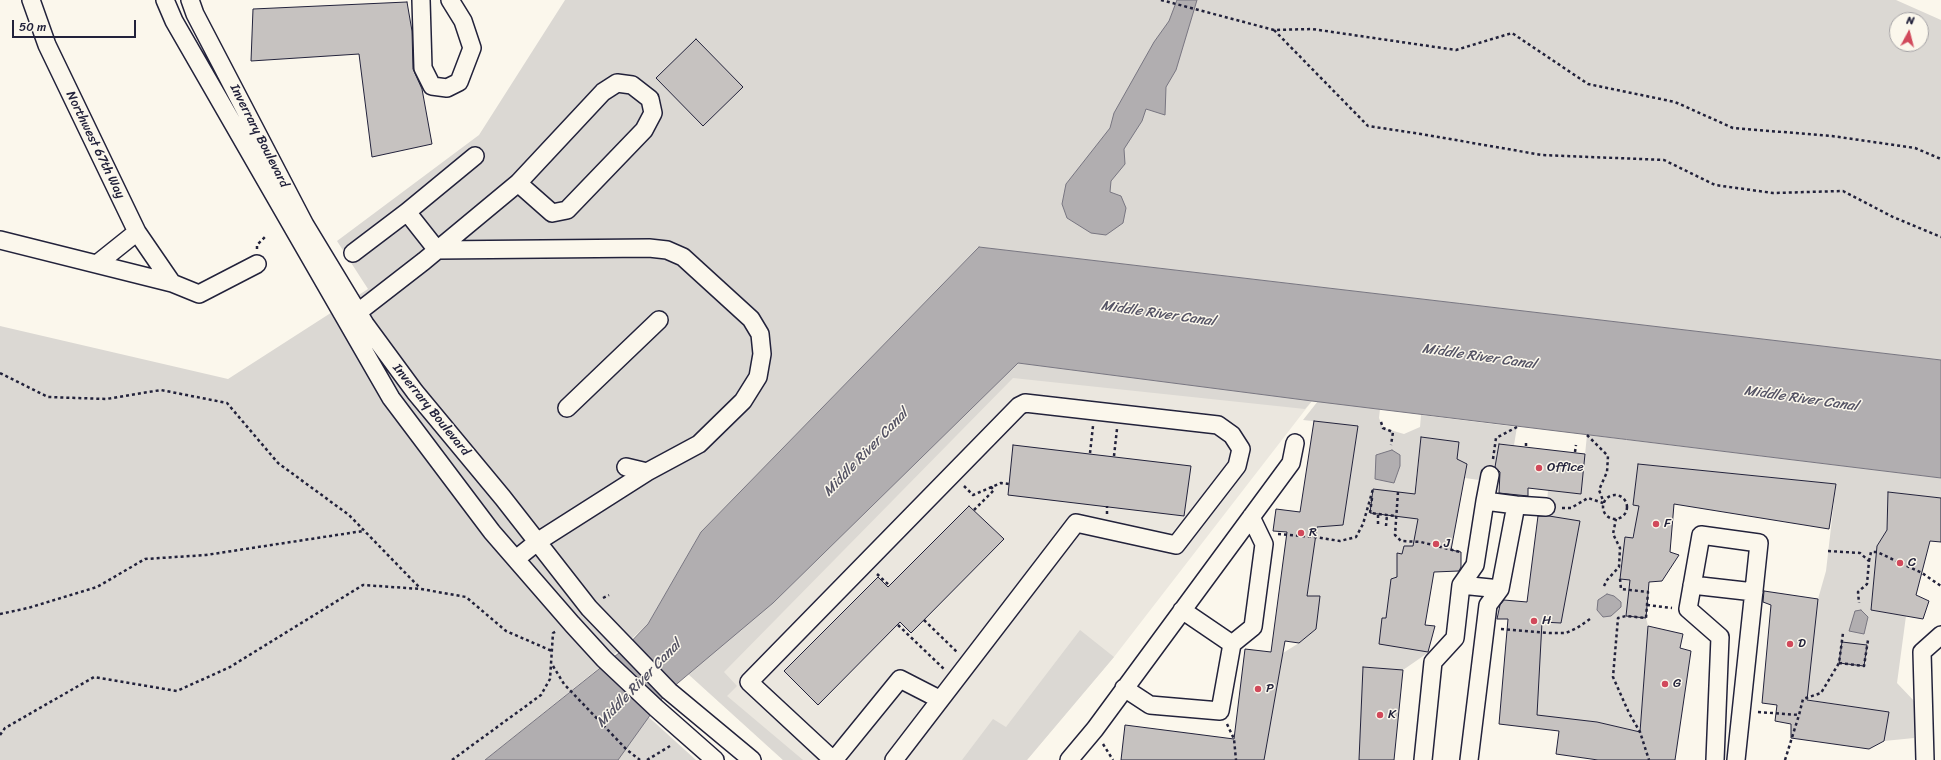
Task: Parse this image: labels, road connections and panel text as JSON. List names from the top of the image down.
{
  "streets": {
    "street": ["Inverrary Boulevard", "Northwest 67th Way"]
  },
  "water": ["Middle River Canal"],
  "places": [
    "Office",
    "F",
    "R",
    "J",
    "C",
    "H",
    "D",
    "G",
    "P",
    "K"
  ],
  "scale_bar": "50 m",
  "north": "top"
}
